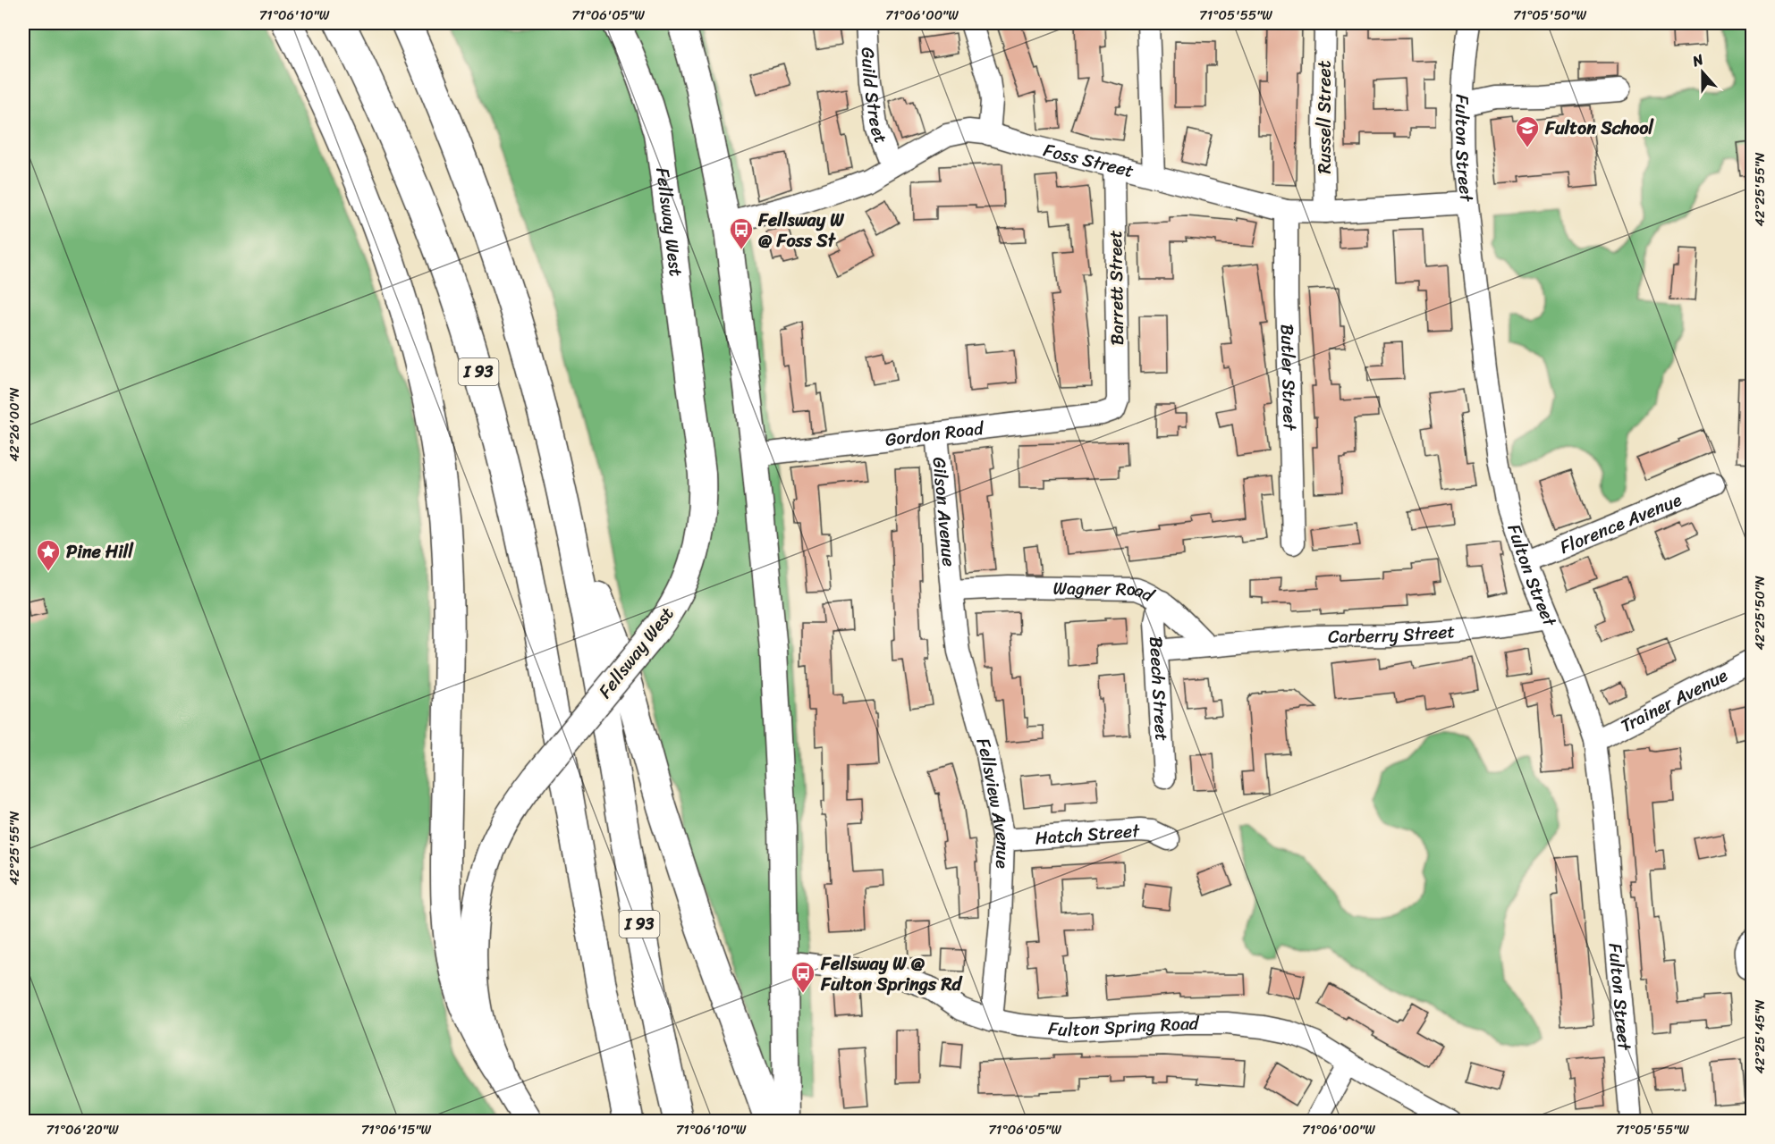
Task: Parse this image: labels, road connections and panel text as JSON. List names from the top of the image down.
{
  "streets": {
    "highway": ["I 93"],
    "main road": ["Fellsway West"],
    "street": [
      "Guild Street",
      "Russell Street",
      "Fulton Street",
      "Foss Street",
      "Barrett Street",
      "Butler Street",
      "Gordon Road",
      "Gilson Avenue",
      "Florence Avenue",
      "Wagner Road",
      "Carberry Street",
      "Beech Street",
      "Trainer Avenue",
      "Fellsview Avenue",
      "Hatch Street",
      "Fulton Spring Road"
    ]
  },
  "crossings": [
    ["Guild Street", "Foss Street"],
    ["Russell Street", "Foss Street"],
    ["Fulton Street", "Foss Street"],
    ["Fulton Street", "Florence Avenue"],
    ["Fulton Street", "Carberry Street"],
    ["Fulton Street", "Trainer Avenue"],
    ["Foss Street", "Barrett Street"],
    ["Foss Street", "Butler Street"],
    ["Barrett Street", "Gordon Road"],
    ["Gordon Road", "Gilson Avenue"],
    ["Gilson Avenue", "Wagner Road"],
    ["Gilson Avenue", "Fellsview Avenue"],
    ["Wagner Road", "Carberry Street"],
    ["Wagner Road", "Beech Street"],
    ["Wagner Road", "Fellsview Avenue"],
    ["Fellsview Avenue", "Hatch Street"],
    ["Fellsview Avenue", "Fulton Spring Road"]
  ],
  "places": {
    "school or university": ["Fulton School"],
    "bus stop": ["Fellsway W @ Foss St", "Fellsway W @ Fulton Springs Rd"],
    "place": ["Pine Hill"]
  },
  "north": "top",
  "coordinates": [
    "71°06'10\"W",
    "71°06'05\"W",
    "71°06'00\"W",
    "71°05'55\"W",
    "71°05'50\"W",
    "42°25'55\"N",
    "42°26'00\"N",
    "42°25'50\"N",
    "42°25'45\"N",
    "71°06'20\"W",
    "71°06'15\"W"
  ]
}
